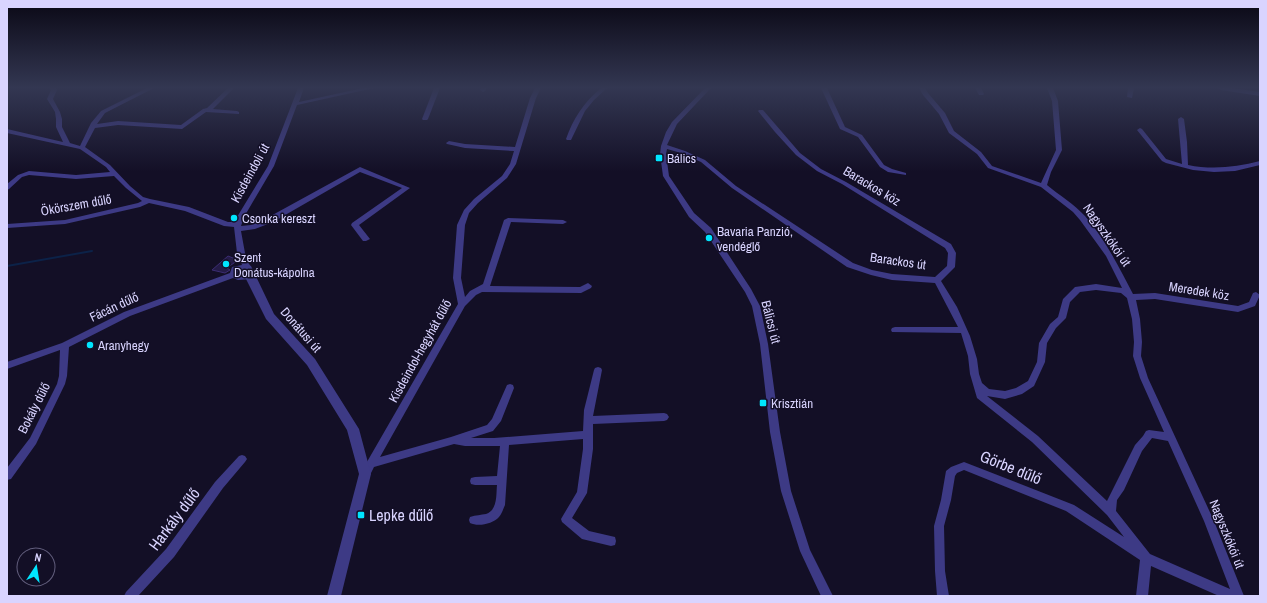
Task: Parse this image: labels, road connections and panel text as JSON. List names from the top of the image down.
{
  "streets": {
    "street": [
      "Kisdeindoli út",
      "Barackos köz",
      "Ökörszem dűlő",
      "Nagyszkókói út",
      "Barackos út",
      "Meredek köz",
      "Fácán dűlő",
      "Bálicsi út",
      "Donátusi út",
      "Kisdeindol-hegyhát dűlő",
      "Bokály dűlő",
      "Görbe dűlő",
      "Harkály dűlő"
    ]
  },
  "crossings": [
    ["Kisdeindoli út", "Donátusi út"],
    ["Barackos köz", "Barackos út"],
    ["Nagyszkókói út", "Meredek köz"],
    ["Barackos út", "Bálicsi út"],
    ["Fácán dűlő", "Donátusi út"],
    ["Fácán dűlő", "Bokály dűlő"],
    ["Donátusi út", "Kisdeindol-hegyhát dűlő"]
  ],
  "places": {
    "transit": ["Bálics", "Krisztián", "Lepke dűlő"],
    "other": [
      "Csonka kereszt",
      "Bavaria Panzió, vendéglő",
      "Szent Donátus-kápolna",
      "Aranyhegy"
    ]
  },
  "north": "top"
}
